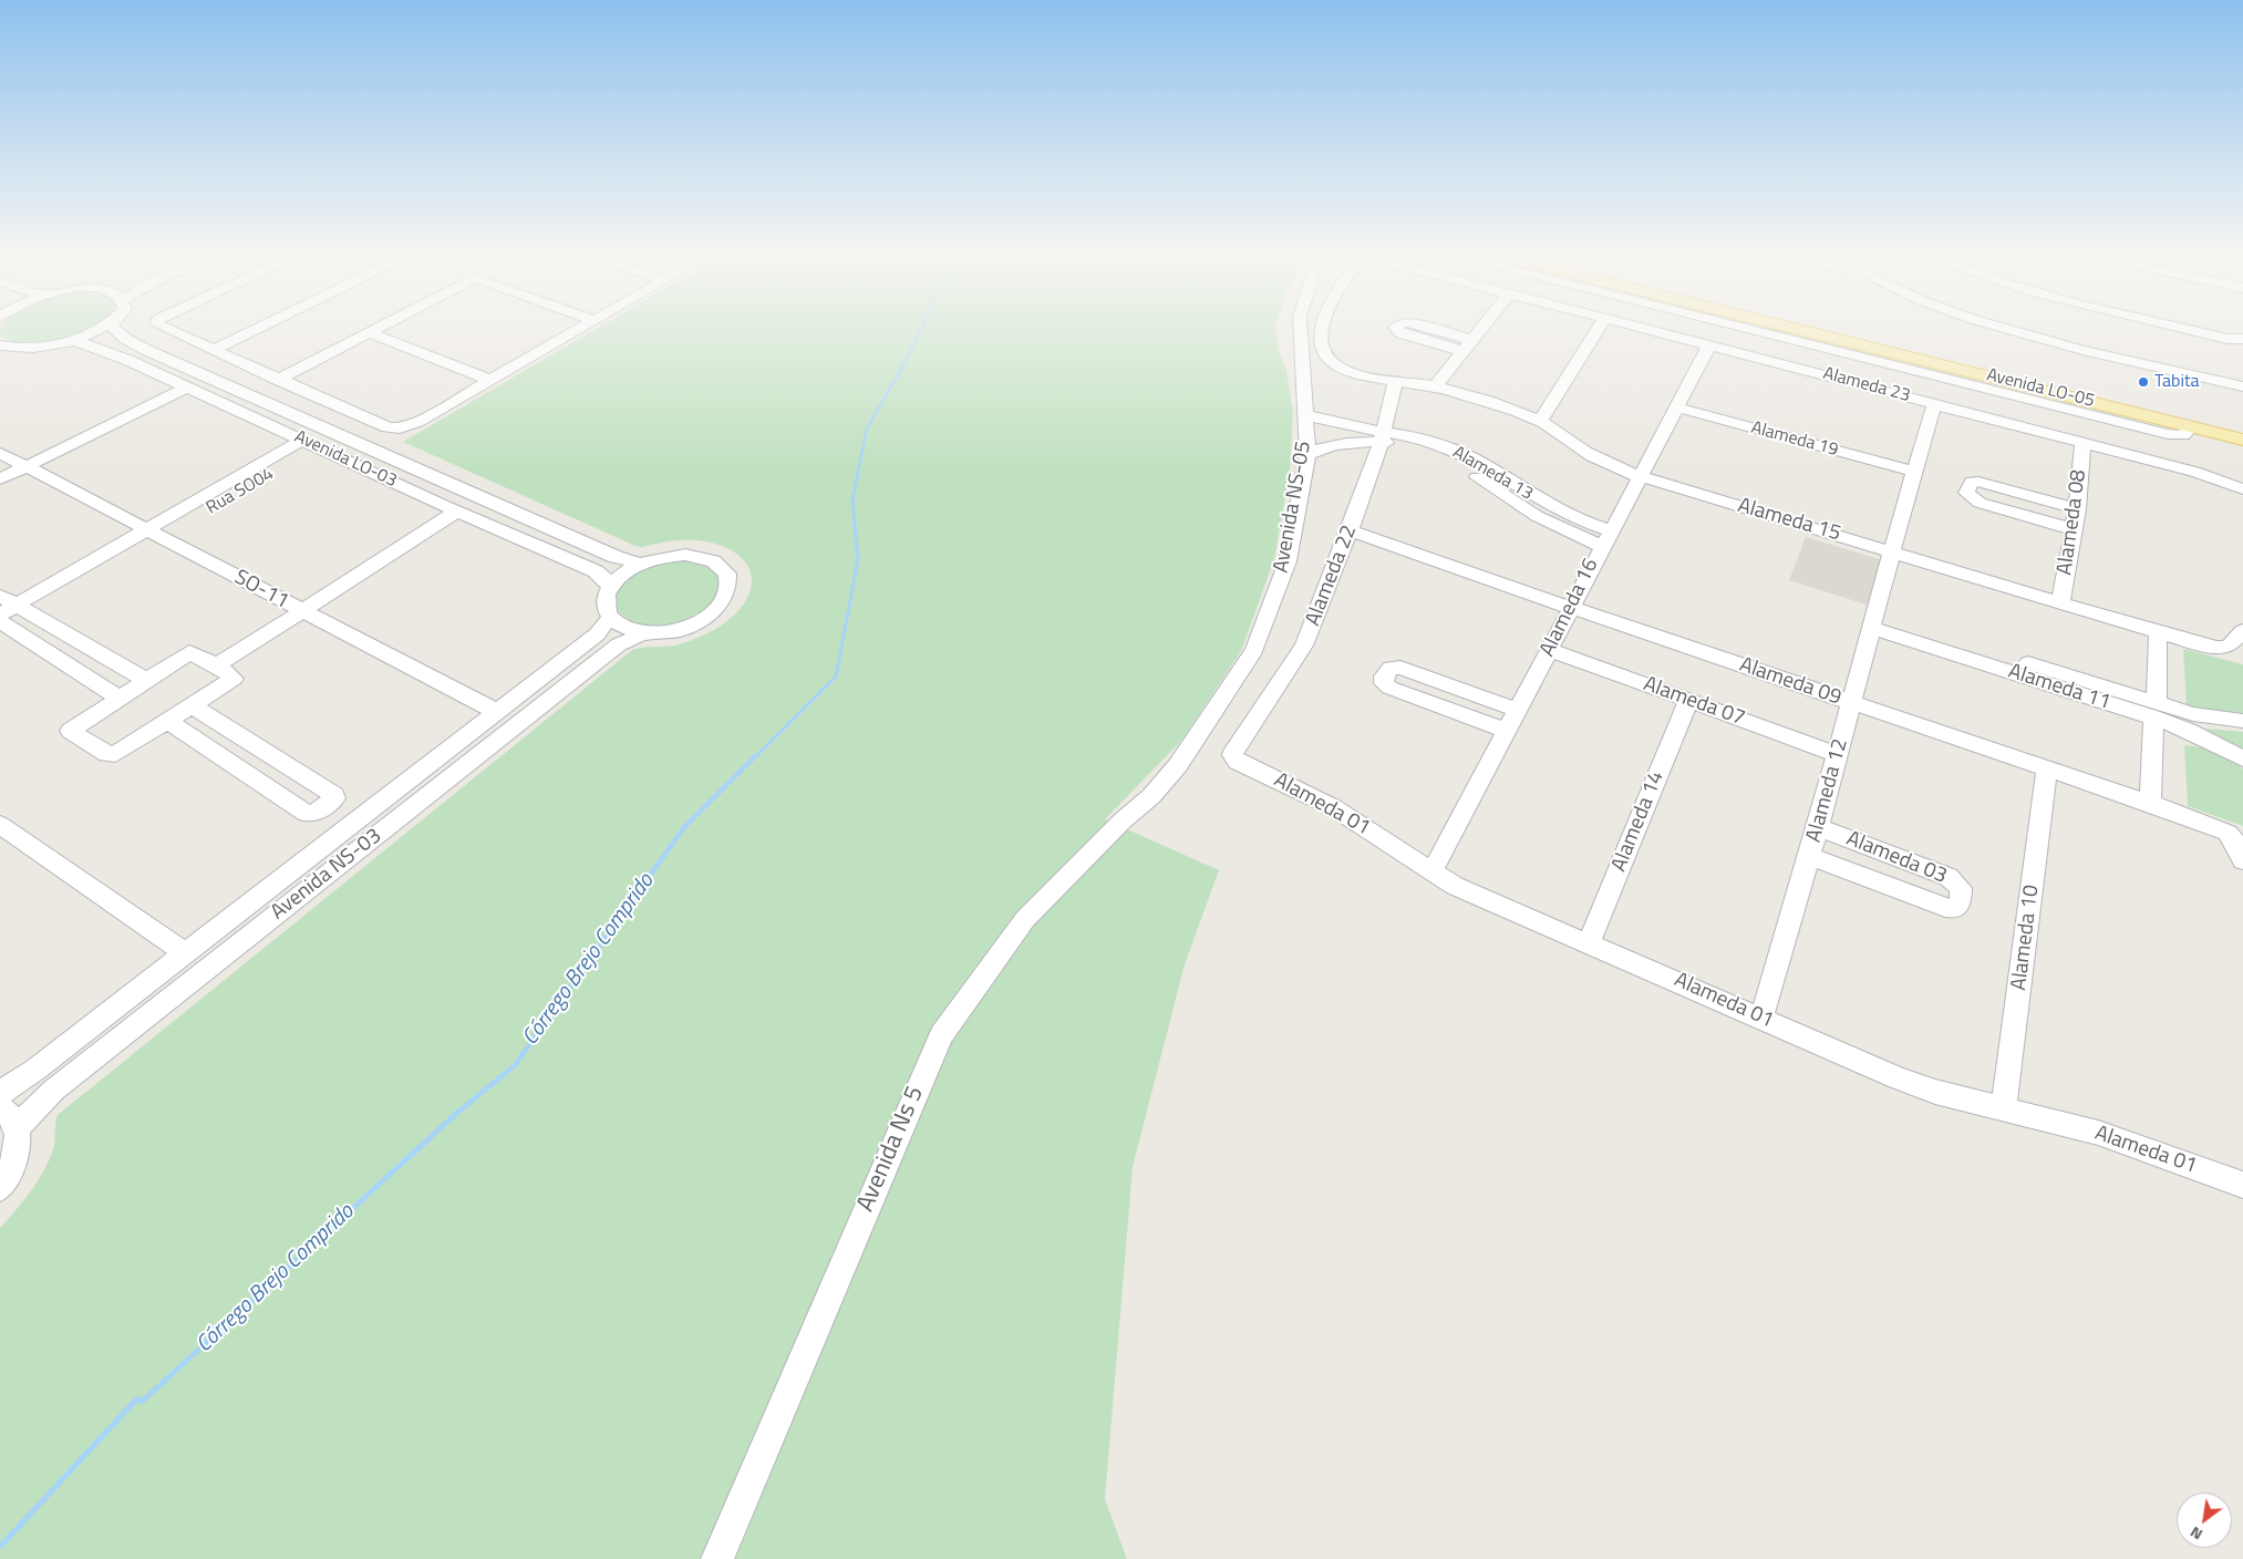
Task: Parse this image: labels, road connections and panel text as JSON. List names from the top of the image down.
{
  "streets": {
    "main road": ["Avenida LO-05"],
    "street": [
      "Alameda 23",
      "Alameda 19",
      "Avenida LO-03",
      "Alameda 13",
      "Rua SO04",
      "Avenida NS-05",
      "Alameda 15",
      "Alameda 08",
      "Alameda 22",
      "SO-11",
      "Alameda 16",
      "Alameda 09",
      "Alameda 11",
      "Alameda 07",
      "Alameda 12",
      "Alameda 01",
      "Alameda 14",
      "Alameda 03",
      "Avenida NS-03",
      "Alameda 10",
      "Avenida Ns 5"
    ]
  },
  "crossings": [
    ["Alameda 23", "Alameda 15"],
    ["Alameda 23", "Alameda 08"],
    ["Alameda 23", "Alameda 16"],
    ["Alameda 23", "Alameda 12"],
    ["Alameda 19", "Alameda 16"],
    ["Alameda 19", "Alameda 12"],
    ["Avenida LO-03", "Rua SO04"],
    ["Avenida LO-03", "Avenida NS-03"],
    ["Alameda 13", "Avenida NS-05"],
    ["Alameda 13", "Alameda 22"],
    ["Alameda 13", "Alameda 16"],
    ["Rua SO04", "SO-11"],
    ["Avenida NS-05", "Avenida Ns 5"],
    ["Alameda 15", "Alameda 08"],
    ["Alameda 15", "Alameda 22"],
    ["Alameda 15", "Alameda 16"],
    ["Alameda 15", "Alameda 12"],
    ["Alameda 22", "Alameda 09"],
    ["Alameda 22", "Alameda 01"],
    ["SO-11", "Avenida NS-03"],
    ["Alameda 16", "Alameda 09"],
    ["Alameda 16", "Alameda 07"],
    ["Alameda 16", "Alameda 01"],
    ["Alameda 09", "Alameda 12"],
    ["Alameda 09", "Alameda 10"],
    ["Alameda 11", "Alameda 12"],
    ["Alameda 07", "Alameda 12"],
    ["Alameda 07", "Alameda 14"],
    ["Alameda 12", "Alameda 01"],
    ["Alameda 12", "Alameda 03"],
    ["Alameda 01", "Alameda 14"],
    ["Alameda 01", "Alameda 10"]
  ],
  "water": ["Córrego Brejo Comprido"],
  "places": ["Tabita"],
  "north": "bottom left"
}
